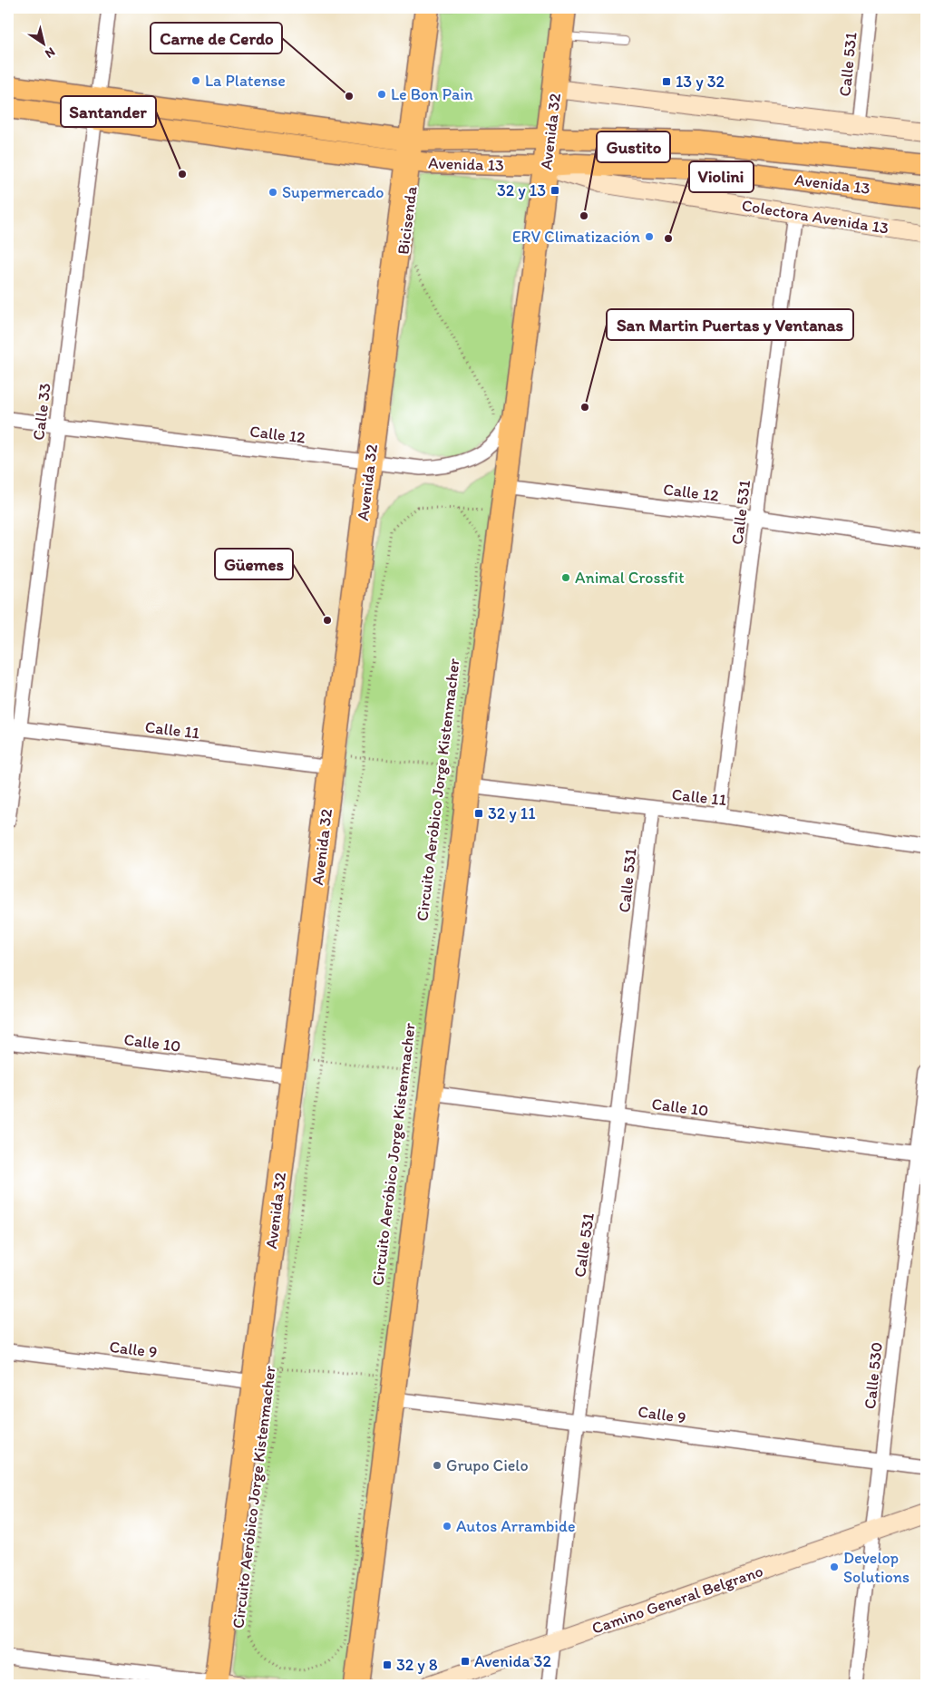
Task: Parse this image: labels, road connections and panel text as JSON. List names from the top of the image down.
{
  "streets": {
    "highway": ["Avenida 32"],
    "main road": ["Avenida 13"],
    "street": [
      "Calle 531",
      "Colectora Avenida 13",
      "Calle 33",
      "Calle 12",
      "Calle 11",
      "Calle 10",
      "Calle 9",
      "Calle 530",
      "Camino General Belgrano"
    ],
    "path": ["Bicisenda", "Circuito Aeróbico Jorge Kistenmacher"]
  },
  "crossings": [
    ["Calle 531", "Colectora Avenida 13"],
    ["Calle 531", "Calle 12"],
    ["Calle 531", "Calle 11"],
    ["Calle 531", "Calle 10"],
    ["Calle 531", "Calle 9"],
    ["Calle 531", "Camino General Belgrano"],
    ["Avenida 32", "Avenida 13"],
    ["Avenida 32", "Colectora Avenida 13"],
    ["Avenida 32", "Calle 12"],
    ["Avenida 32", "Calle 11"],
    ["Avenida 32", "Circuito Aeróbico Jorge Kistenmacher"],
    ["Avenida 32", "Calle 10"],
    ["Avenida 32", "Calle 9"],
    ["Avenida 13", "Colectora Avenida 13"],
    ["Avenida 13", "Calle 33"],
    ["Bicisenda", "Calle 12"],
    ["Calle 33", "Calle 12"],
    ["Calle 33", "Calle 11"],
    ["Calle 11", "Circuito Aeróbico Jorge Kistenmacher"],
    ["Circuito Aeróbico Jorge Kistenmacher", "Calle 10"],
    ["Calle 10", "Calle 530"],
    ["Calle 9", "Calle 530"],
    ["Calle 530", "Camino General Belgrano"]
  ],
  "places": {
    "other": [
      "La Platense",
      "Le Bon Pain",
      "Carne de Cerdo",
      "Santander",
      "Supermercado",
      "Gustito",
      "ERV Climatización",
      "Violini",
      "San Martin Puertas y Ventanas",
      "Animal Crossfit",
      "Güemes",
      "Grupo Cielo",
      "Autos Arrambide",
      "Develop Solutions"
    ],
    "transit": [
      "13 y 32",
      "32 y 13",
      "32 y 11",
      "Avenida 32",
      "32 y 8"
    ]
  },
  "north": "bottom right"
}
